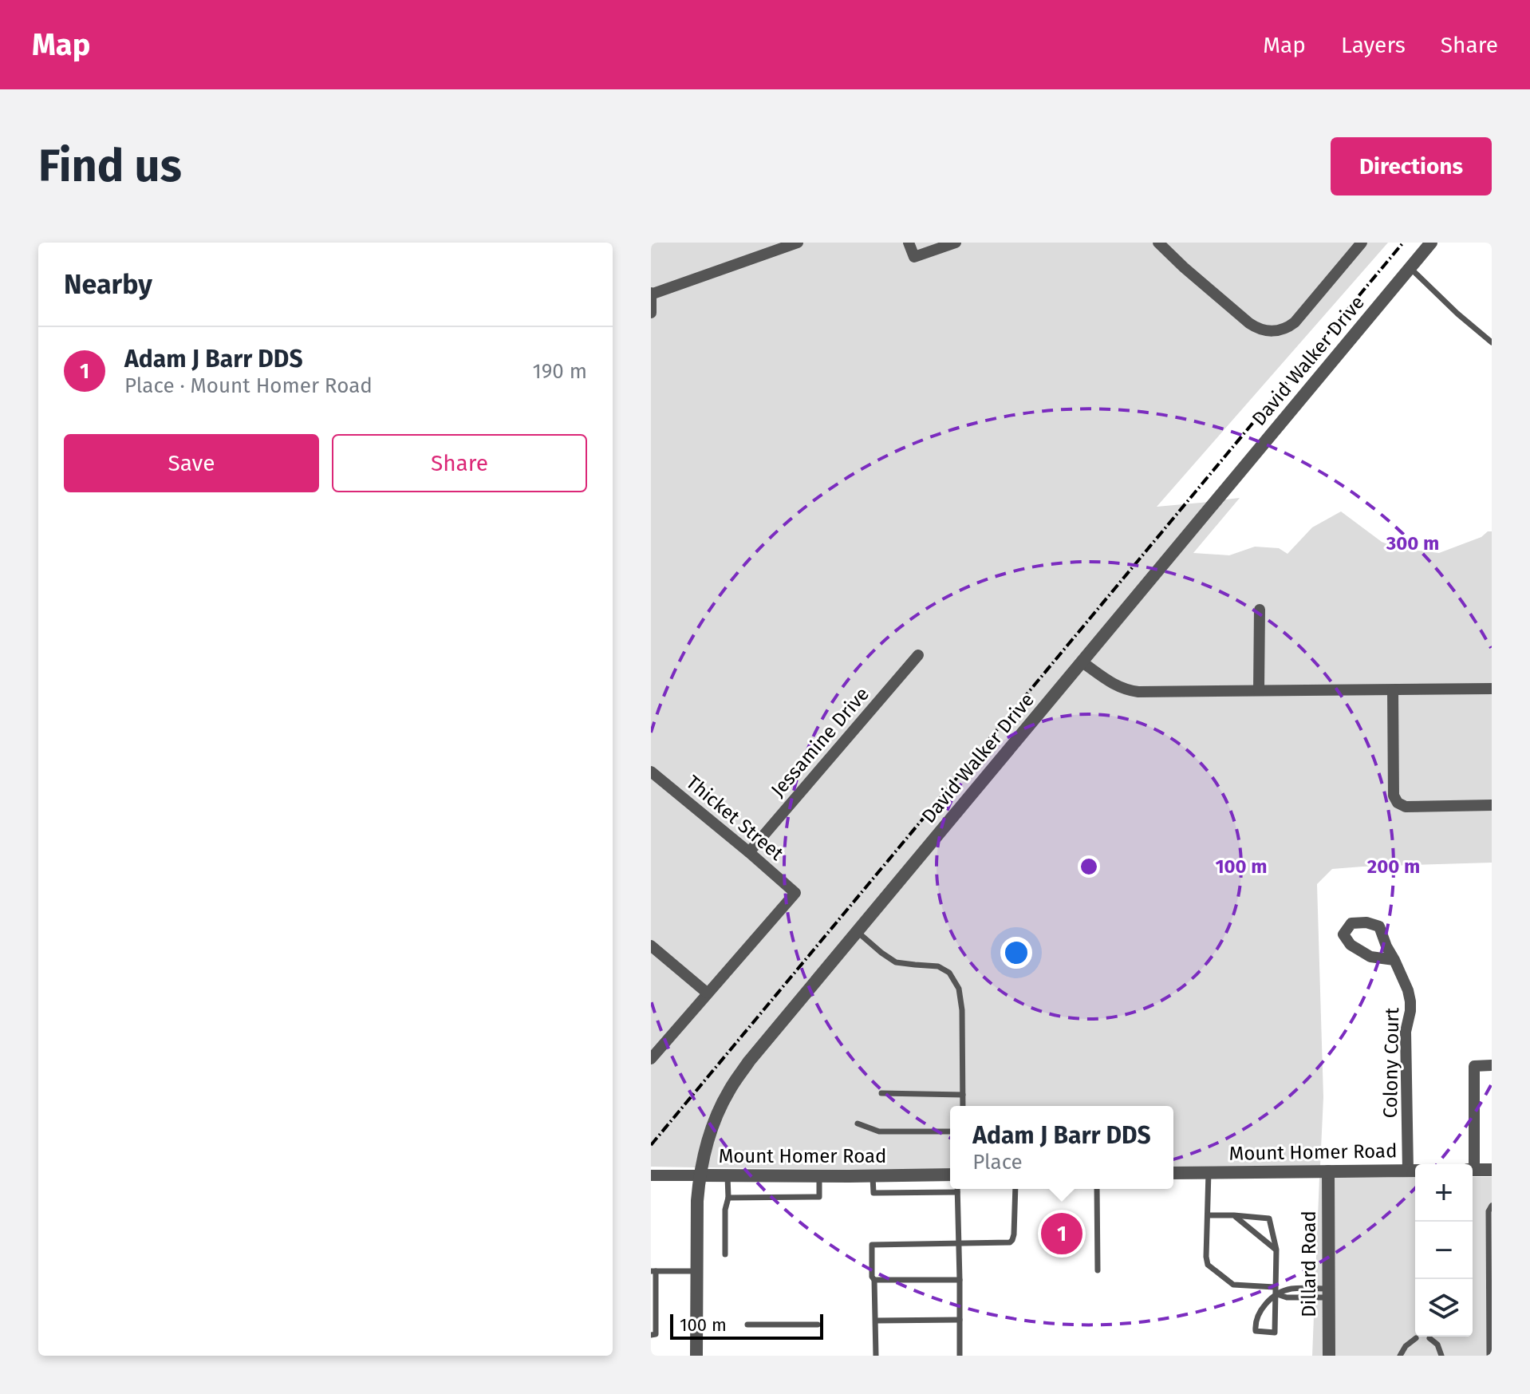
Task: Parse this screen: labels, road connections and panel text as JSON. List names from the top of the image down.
{
  "streets": {
    "street": [
      "David Walker Drive",
      "Jessamine Drive",
      "Thicket Street",
      "Colony Court",
      "Mount Homer Road",
      "Dillard Road"
    ]
  },
  "crossings": [
    ["David Walker Drive", "Mount Homer Road"],
    ["Jessamine Drive", "Thicket Street"],
    ["Colony Court", "Mount Homer Road"],
    ["Mount Homer Road", "Dillard Road"]
  ],
  "scale_bar": "100 m",
  "page": {
    "header": "Map",
    "nav": ["Map", "Layers", "Share"],
    "buttons": [
      "Directions",
      ["Save", "Share"]
    ],
    "title": "Find us",
    "heading": "Nearby",
    "list": [
      {
        "mark": "1",
        "name": "Adam J Barr DDS",
        "note": "Place · Mount Homer Road",
        "value": "190 m"
      }
    ],
    "popup": ["Adam J Barr DDS", "Place"],
    "map_buttons": ["+", "−"],
    "pins": "1",
    "scale": "100 m"
  },
  "rings": ["300 m", "100 m", "200 m"]
}
